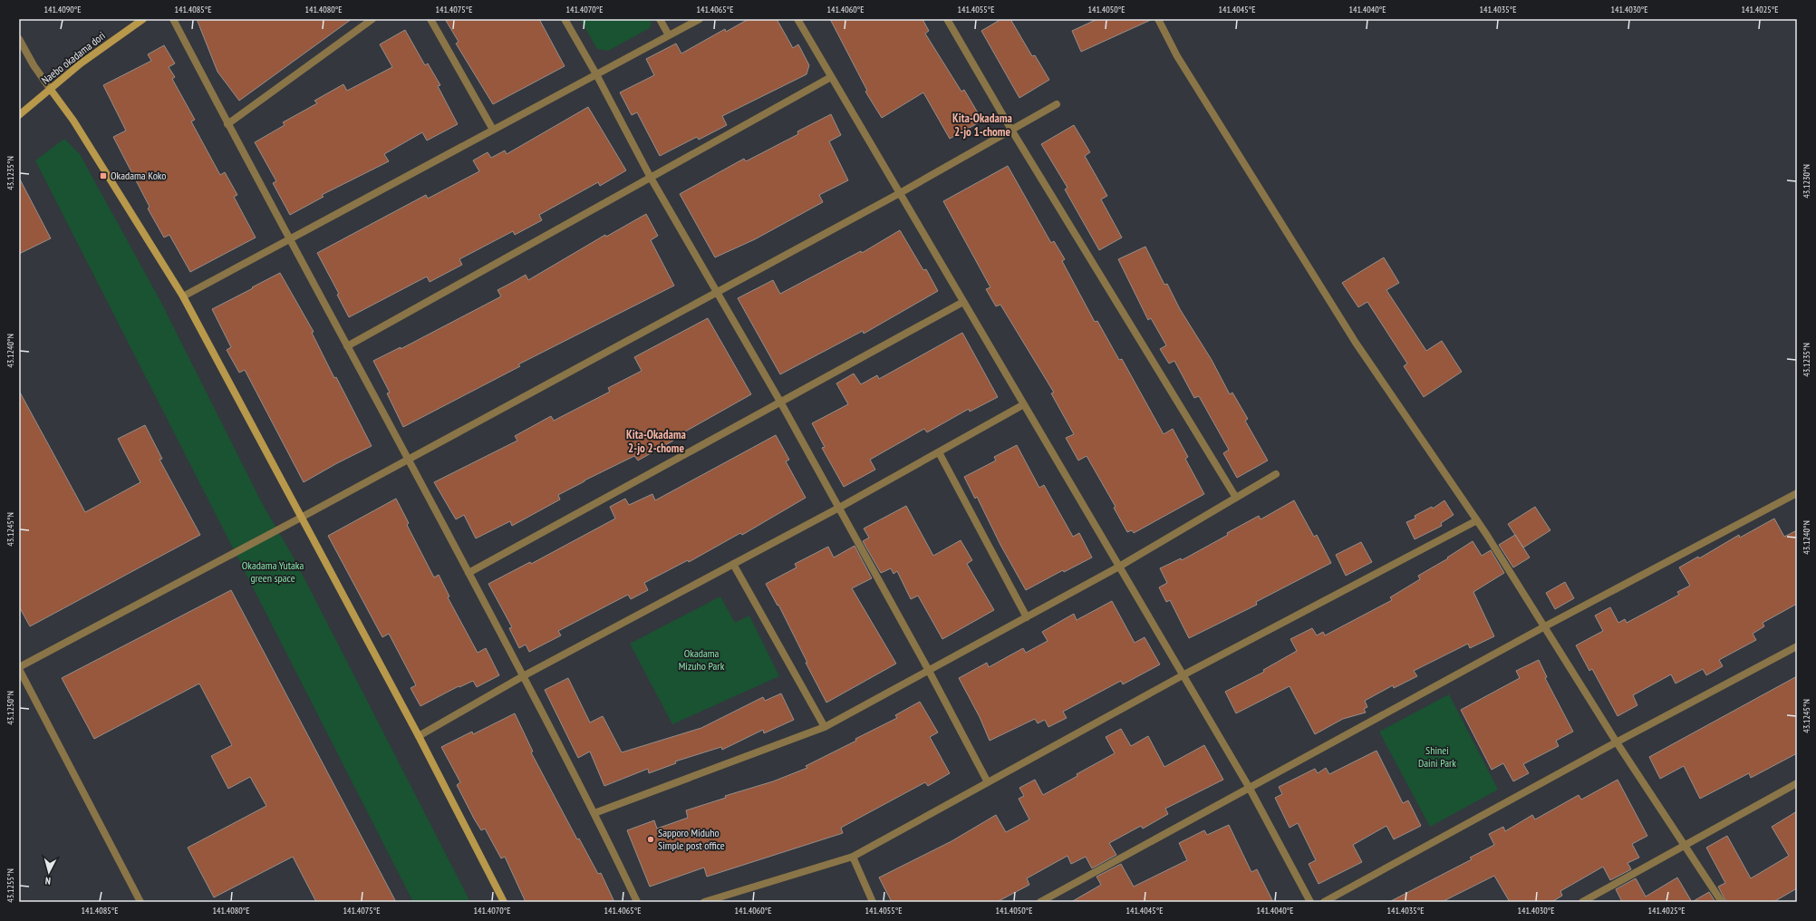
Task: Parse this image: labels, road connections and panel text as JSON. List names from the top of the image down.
{
  "streets": {
    "street": ["Naebo okadama dori"]
  },
  "districts": ["Kita-Okadama 2-jo 1-chome", "Kita-Okadama 2-jo 2-chome"],
  "parks": ["Okadama Yutaka green space", "Okadama Mizuho Park", "Shinei Daini Park"],
  "places": {
    "transit": ["Okadama Koko"],
    "other": ["Sapporo Miduho Simple post office"]
  },
  "north": "bottom",
  "coordinates": [
    "141.4090°E",
    "141.4085°E",
    "141.4080°E",
    "141.4075°E",
    "141.4070°E",
    "141.4065°E",
    "141.4060°E",
    "141.4055°E",
    "141.4050°E",
    "141.4045°E",
    "141.4040°E",
    "141.4035°E",
    "141.4030°E",
    "141.4025°E",
    "43.1235°N",
    "43.1230°N",
    "43.1240°N",
    "43.1245°N",
    "43.1250°N",
    "43.1255°N"
  ]
}
